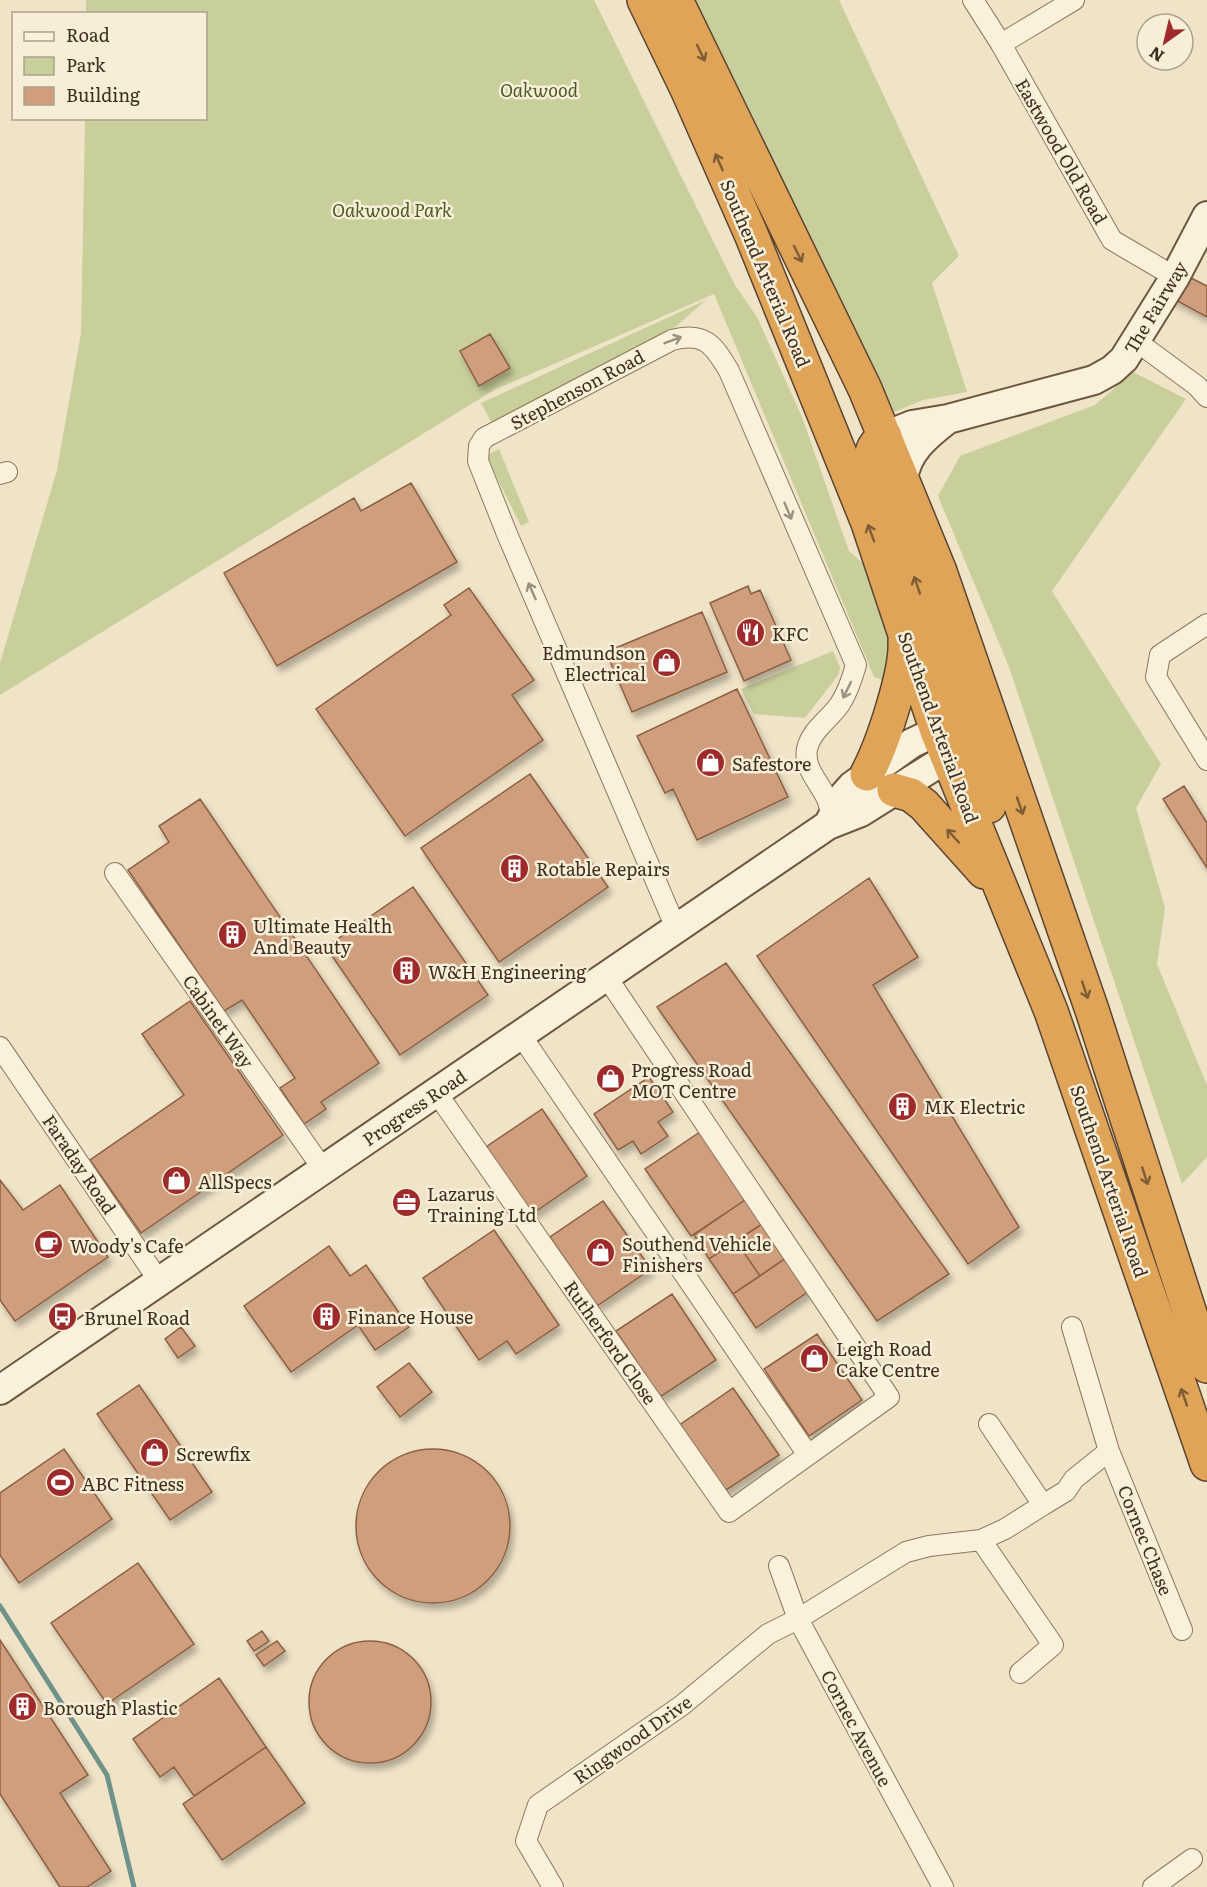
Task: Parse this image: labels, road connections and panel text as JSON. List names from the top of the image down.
{
  "streets": {
    "highway": ["Southend Arterial Road"],
    "street": [
      "Eastwood Old Road",
      "The Fairway",
      "Stephenson Road",
      "Cabinet Way",
      "Progress Road",
      "Faraday Road",
      "Rutherford Close",
      "Cornec Chase",
      "Cornec Avenue",
      "Ringwood Drive"
    ]
  },
  "crossings": [
    ["Eastwood Old Road", "The Fairway"],
    ["Southend Arterial Road", "The Fairway"],
    ["Southend Arterial Road", "Progress Road"],
    ["Stephenson Road", "Progress Road"],
    ["Cabinet Way", "Progress Road"],
    ["Progress Road", "Faraday Road"],
    ["Progress Road", "Rutherford Close"],
    ["Cornec Avenue", "Ringwood Drive"]
  ],
  "parks": ["Oakwood", "Oakwood Park"],
  "places": {
    "restaurant": ["KFC"],
    "shop": [
      "Edmundson Electrical",
      "Safestore",
      "Progress Road MOT Centre",
      "AllSpecs",
      "Southend Vehicle Finishers",
      "Leigh Road Cake Centre",
      "Screwfix"
    ],
    "building": [
      "Rotable Repairs",
      "Ultimate Health And Beauty",
      "W&H Engineering",
      "MK Electric",
      "Finance House",
      "Borough Plastic"
    ],
    "office": ["Lazarus Training Ltd"],
    "cafe": ["Woody's Cafe"],
    "bus stop": ["Brunel Road"],
    "sports": ["ABC Fitness"]
  },
  "legend": ["Road", "Park", "Building"],
  "north": "bottom left"
}
